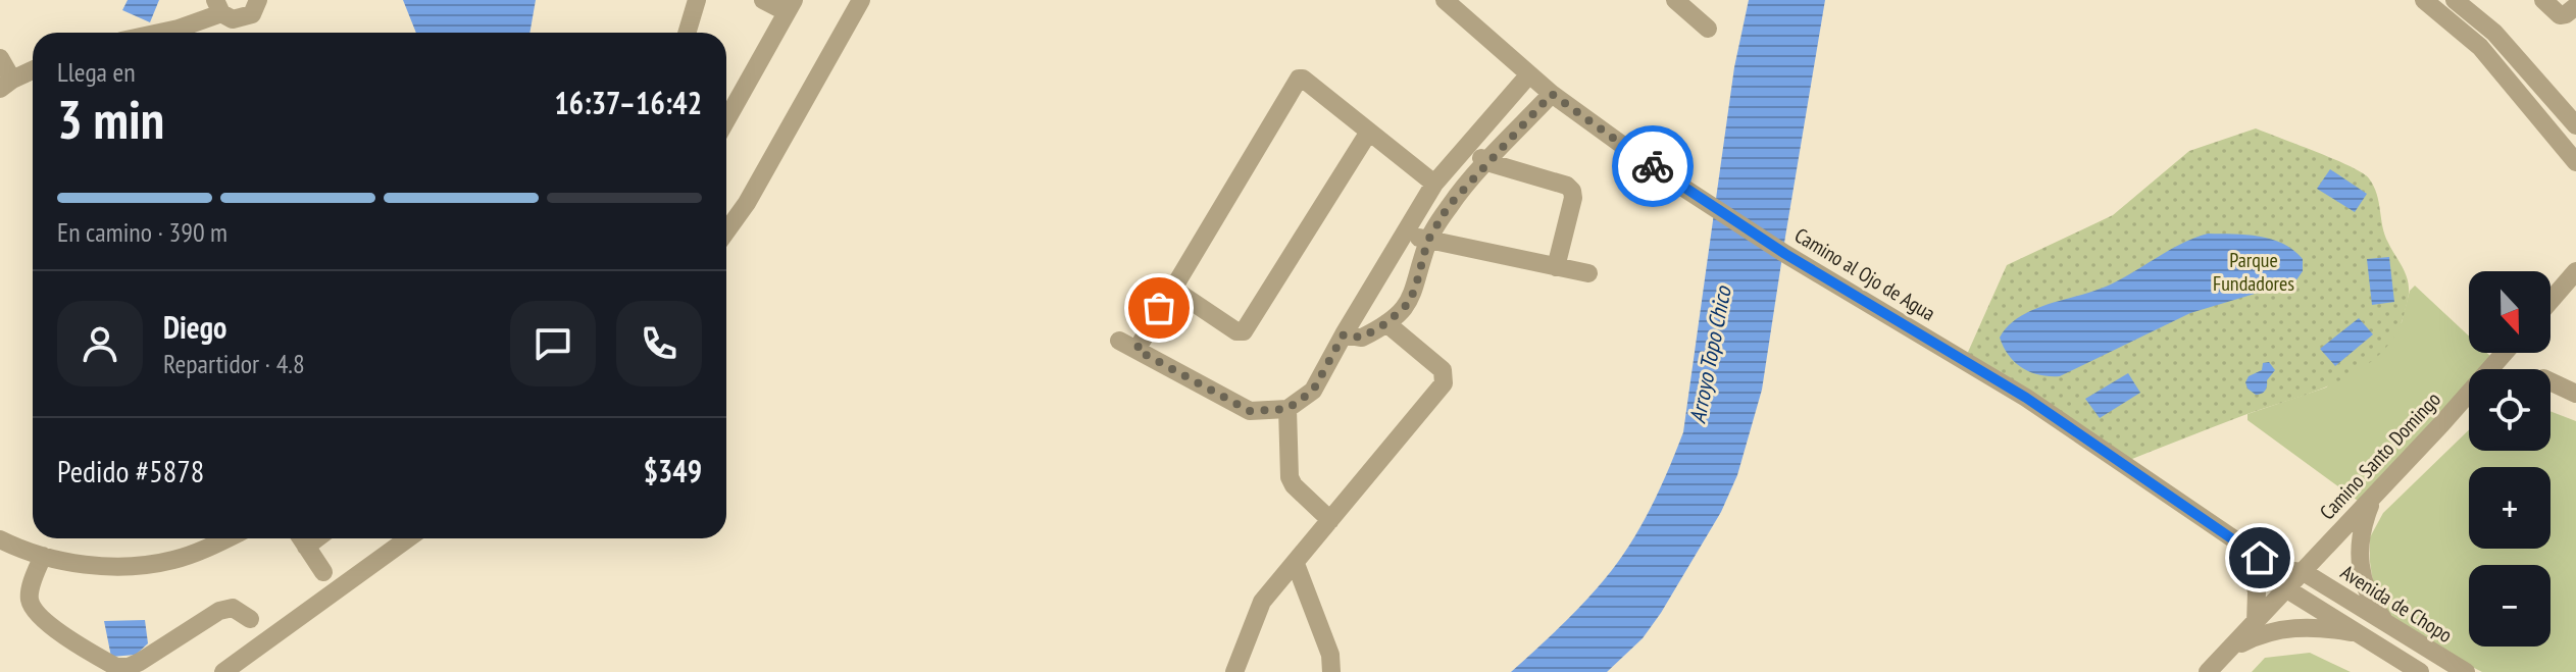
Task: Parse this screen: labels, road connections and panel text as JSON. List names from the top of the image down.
{
  "streets": {
    "street": ["Camino al Ojo de Agua", "Camino Santo Domingo", "Avenida de Chopo"]
  },
  "crossings": [
    ["Camino al Ojo de Agua", "Camino Santo Domingo"],
    ["Camino Santo Domingo", "Avenida de Chopo"]
  ],
  "water": ["Arroyo Topo Chico"],
  "parks": ["Parque Fundadores"],
  "north": "bottom",
  "page": {
    "heading": ["3 min", "Llega en", "16:37–16:42"],
    "panel": [
      "Diego",
      "Repartidor · 4.8",
      "Pedido #5878",
      "$349"
    ],
    "bar": "En camino · 390 m",
    "map_buttons": ["+", "−"]
  }
}
